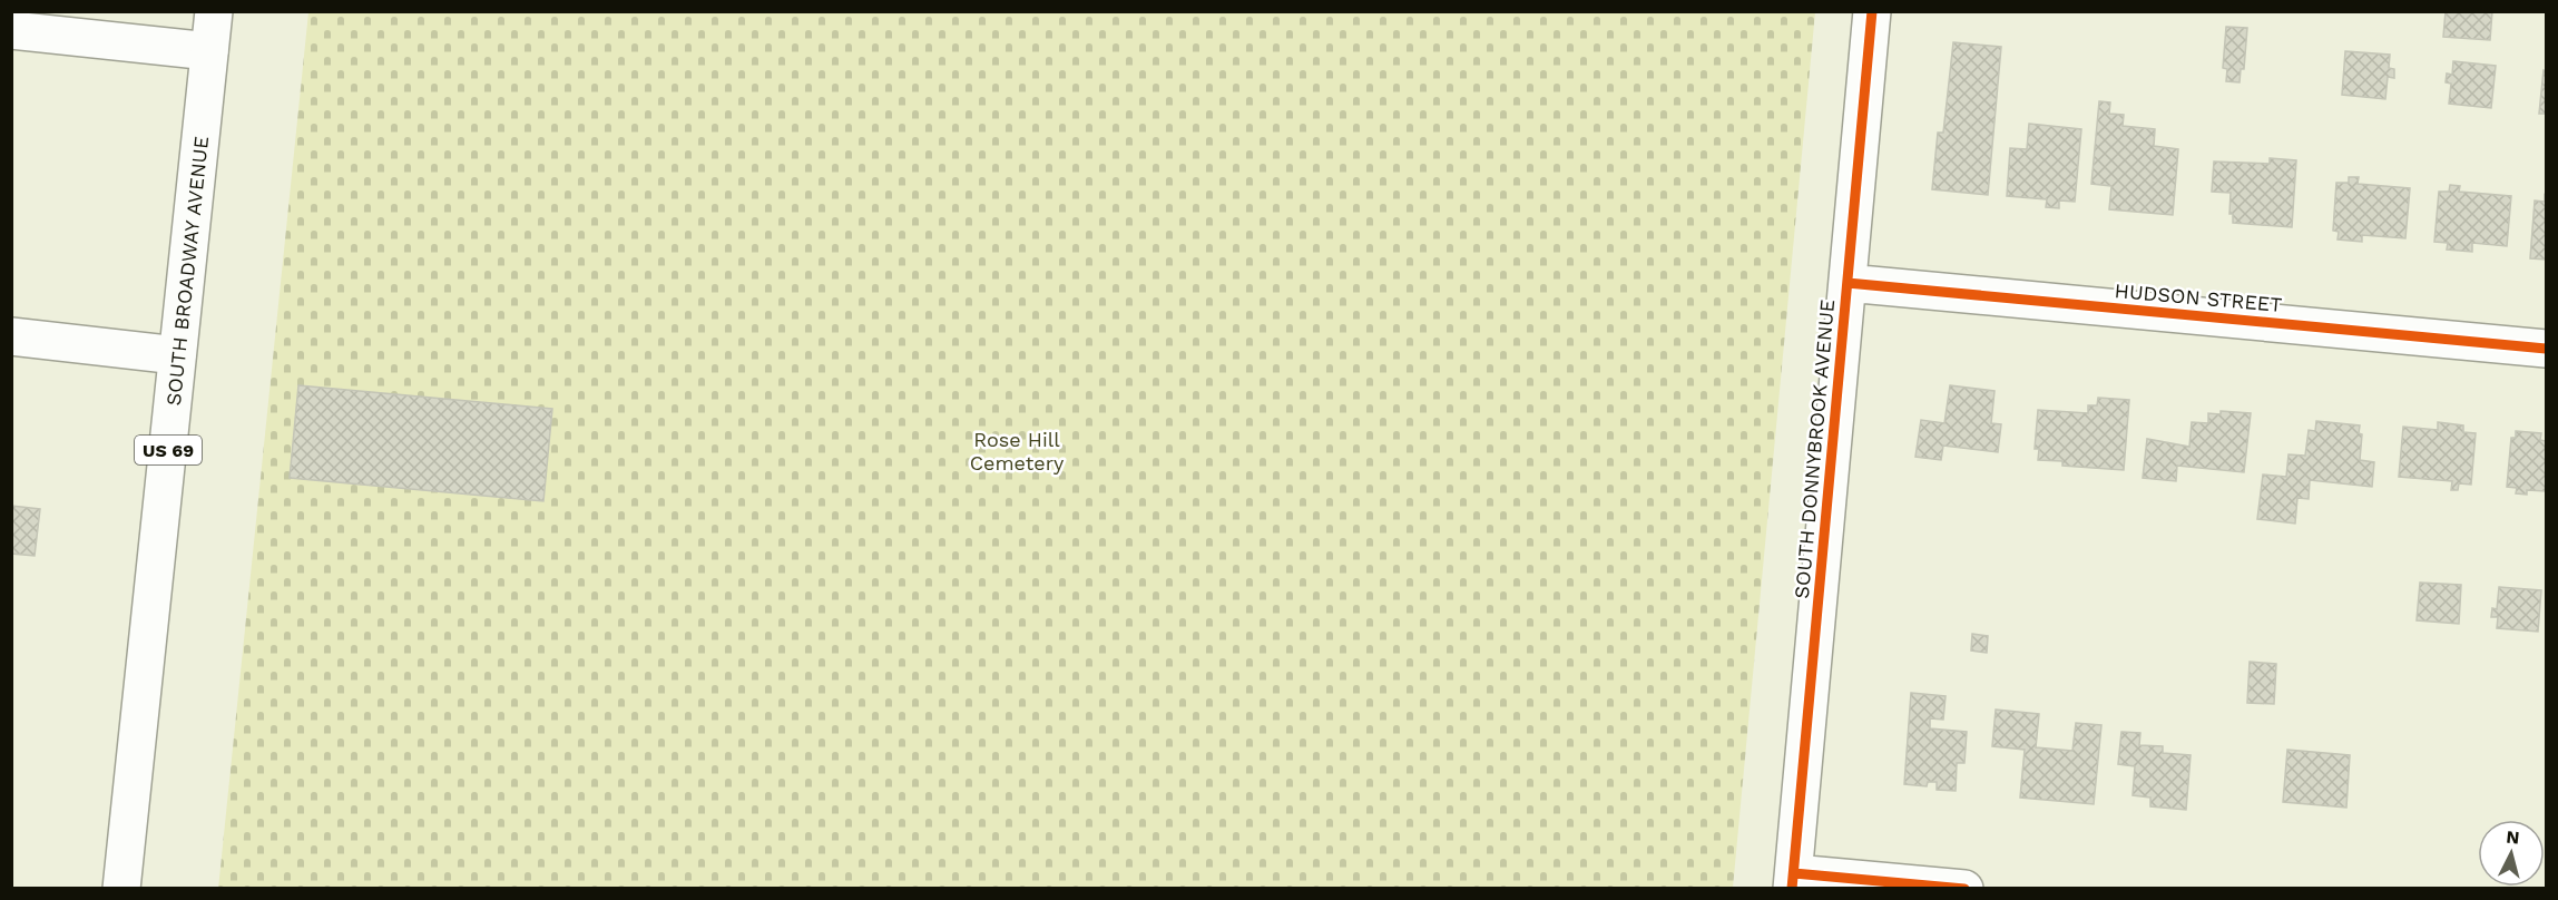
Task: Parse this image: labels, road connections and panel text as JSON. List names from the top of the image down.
{
  "streets": {
    "street": [
      "SOUTH BROADWAY AVENUE",
      "HUDSON STREET",
      "SOUTH DONNYBROOK AVENUE",
      "US 69"
    ]
  },
  "crossings": [
    ["HUDSON STREET", "SOUTH DONNYBROOK AVENUE"]
  ],
  "parks": ["Rose Hill Cemetery"],
  "north": "top"
}
